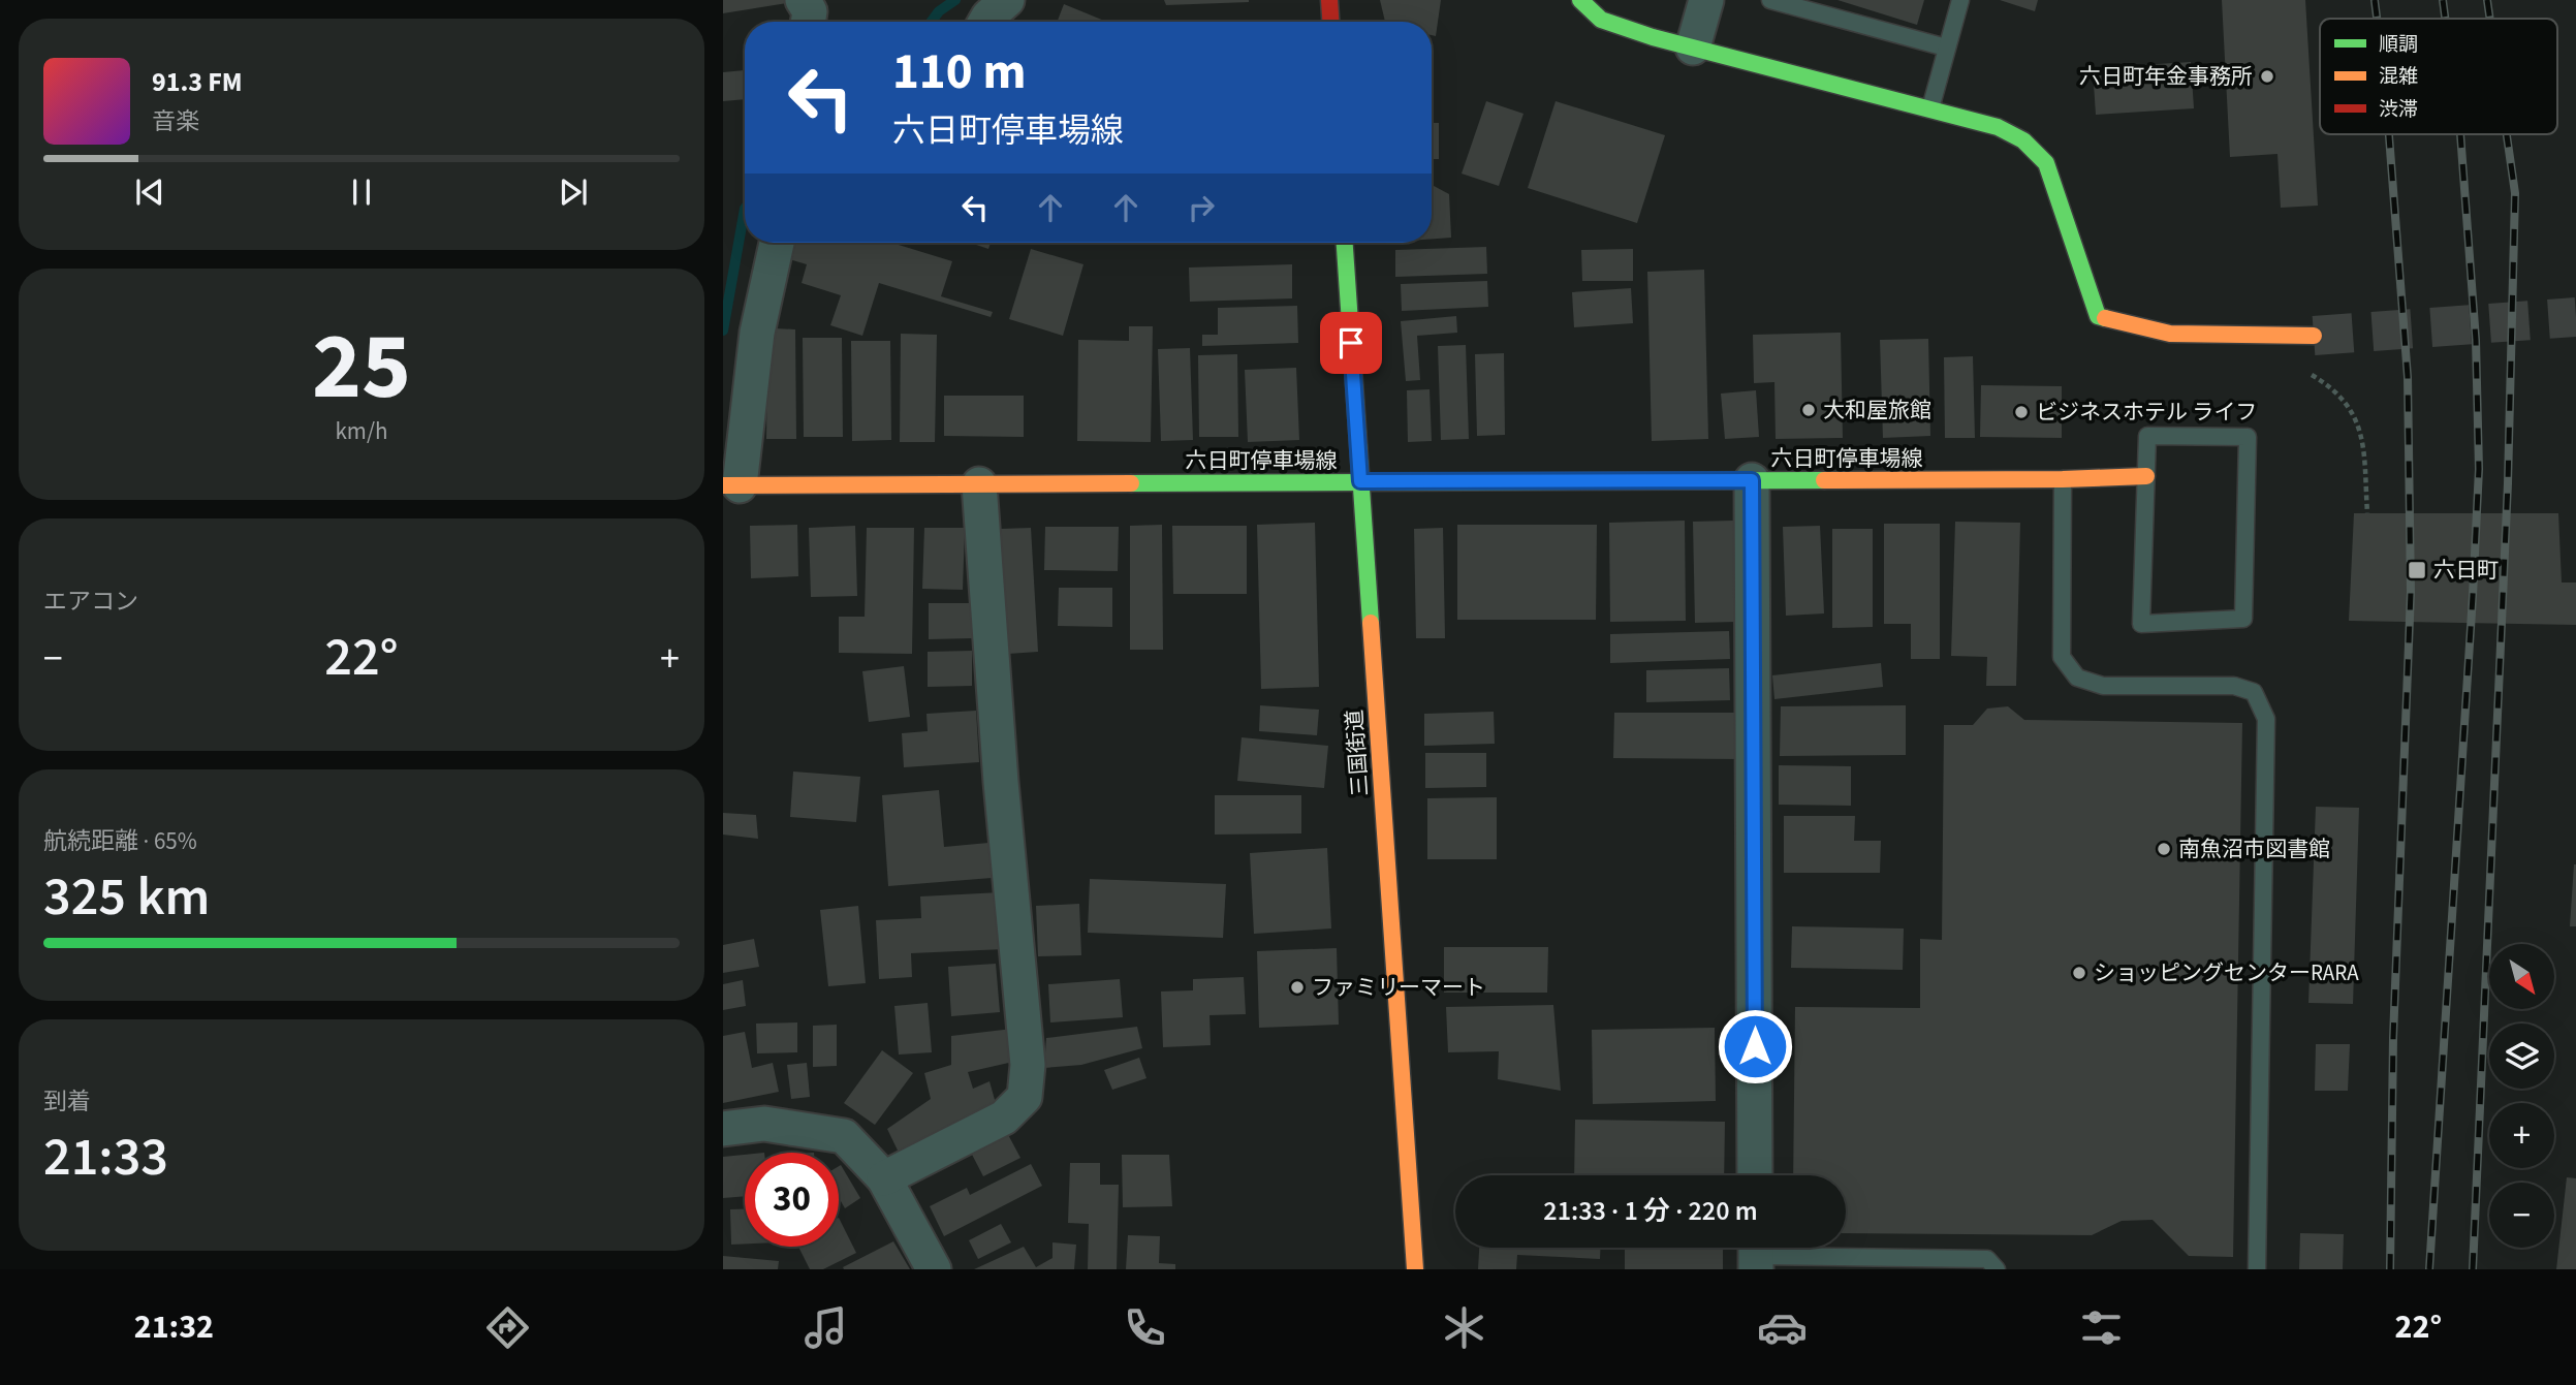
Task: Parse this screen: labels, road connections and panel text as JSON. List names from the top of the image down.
{
  "streets": {
    "main road": ["六日町停車場線", "三国街道"]
  },
  "crossings": [
    ["六日町停車場線", "三国街道"]
  ],
  "places": {
    "other": [
      "六日町年金事務所",
      "大和屋旅館",
      "ビジネスホテル ライフ",
      "南魚沼市図書館",
      "ショッピングセンターRARA",
      "ファミリーマート"
    ],
    "transit": ["六日町"]
  },
  "legend": ["順調", "混雑", "渋滞"],
  "north": "bottom right",
  "page": {
    "turn": ["110 m", "六日町停車場線"],
    "song": ["91.3 FM", "音楽"],
    "tile": [
      ["25", "km/h"],
      "エアコン",
      ["航続距離 · 65%", "325 km"],
      ["到着", "21:33"]
    ],
    "heat": ["−", "22°", "+"],
    "map_buttons": ["+", "−"],
    "limit": "30",
    "trip": "21:33 · 1 分 · 220 m",
    "tabs": ["21:32", "22°"]
  }
}
